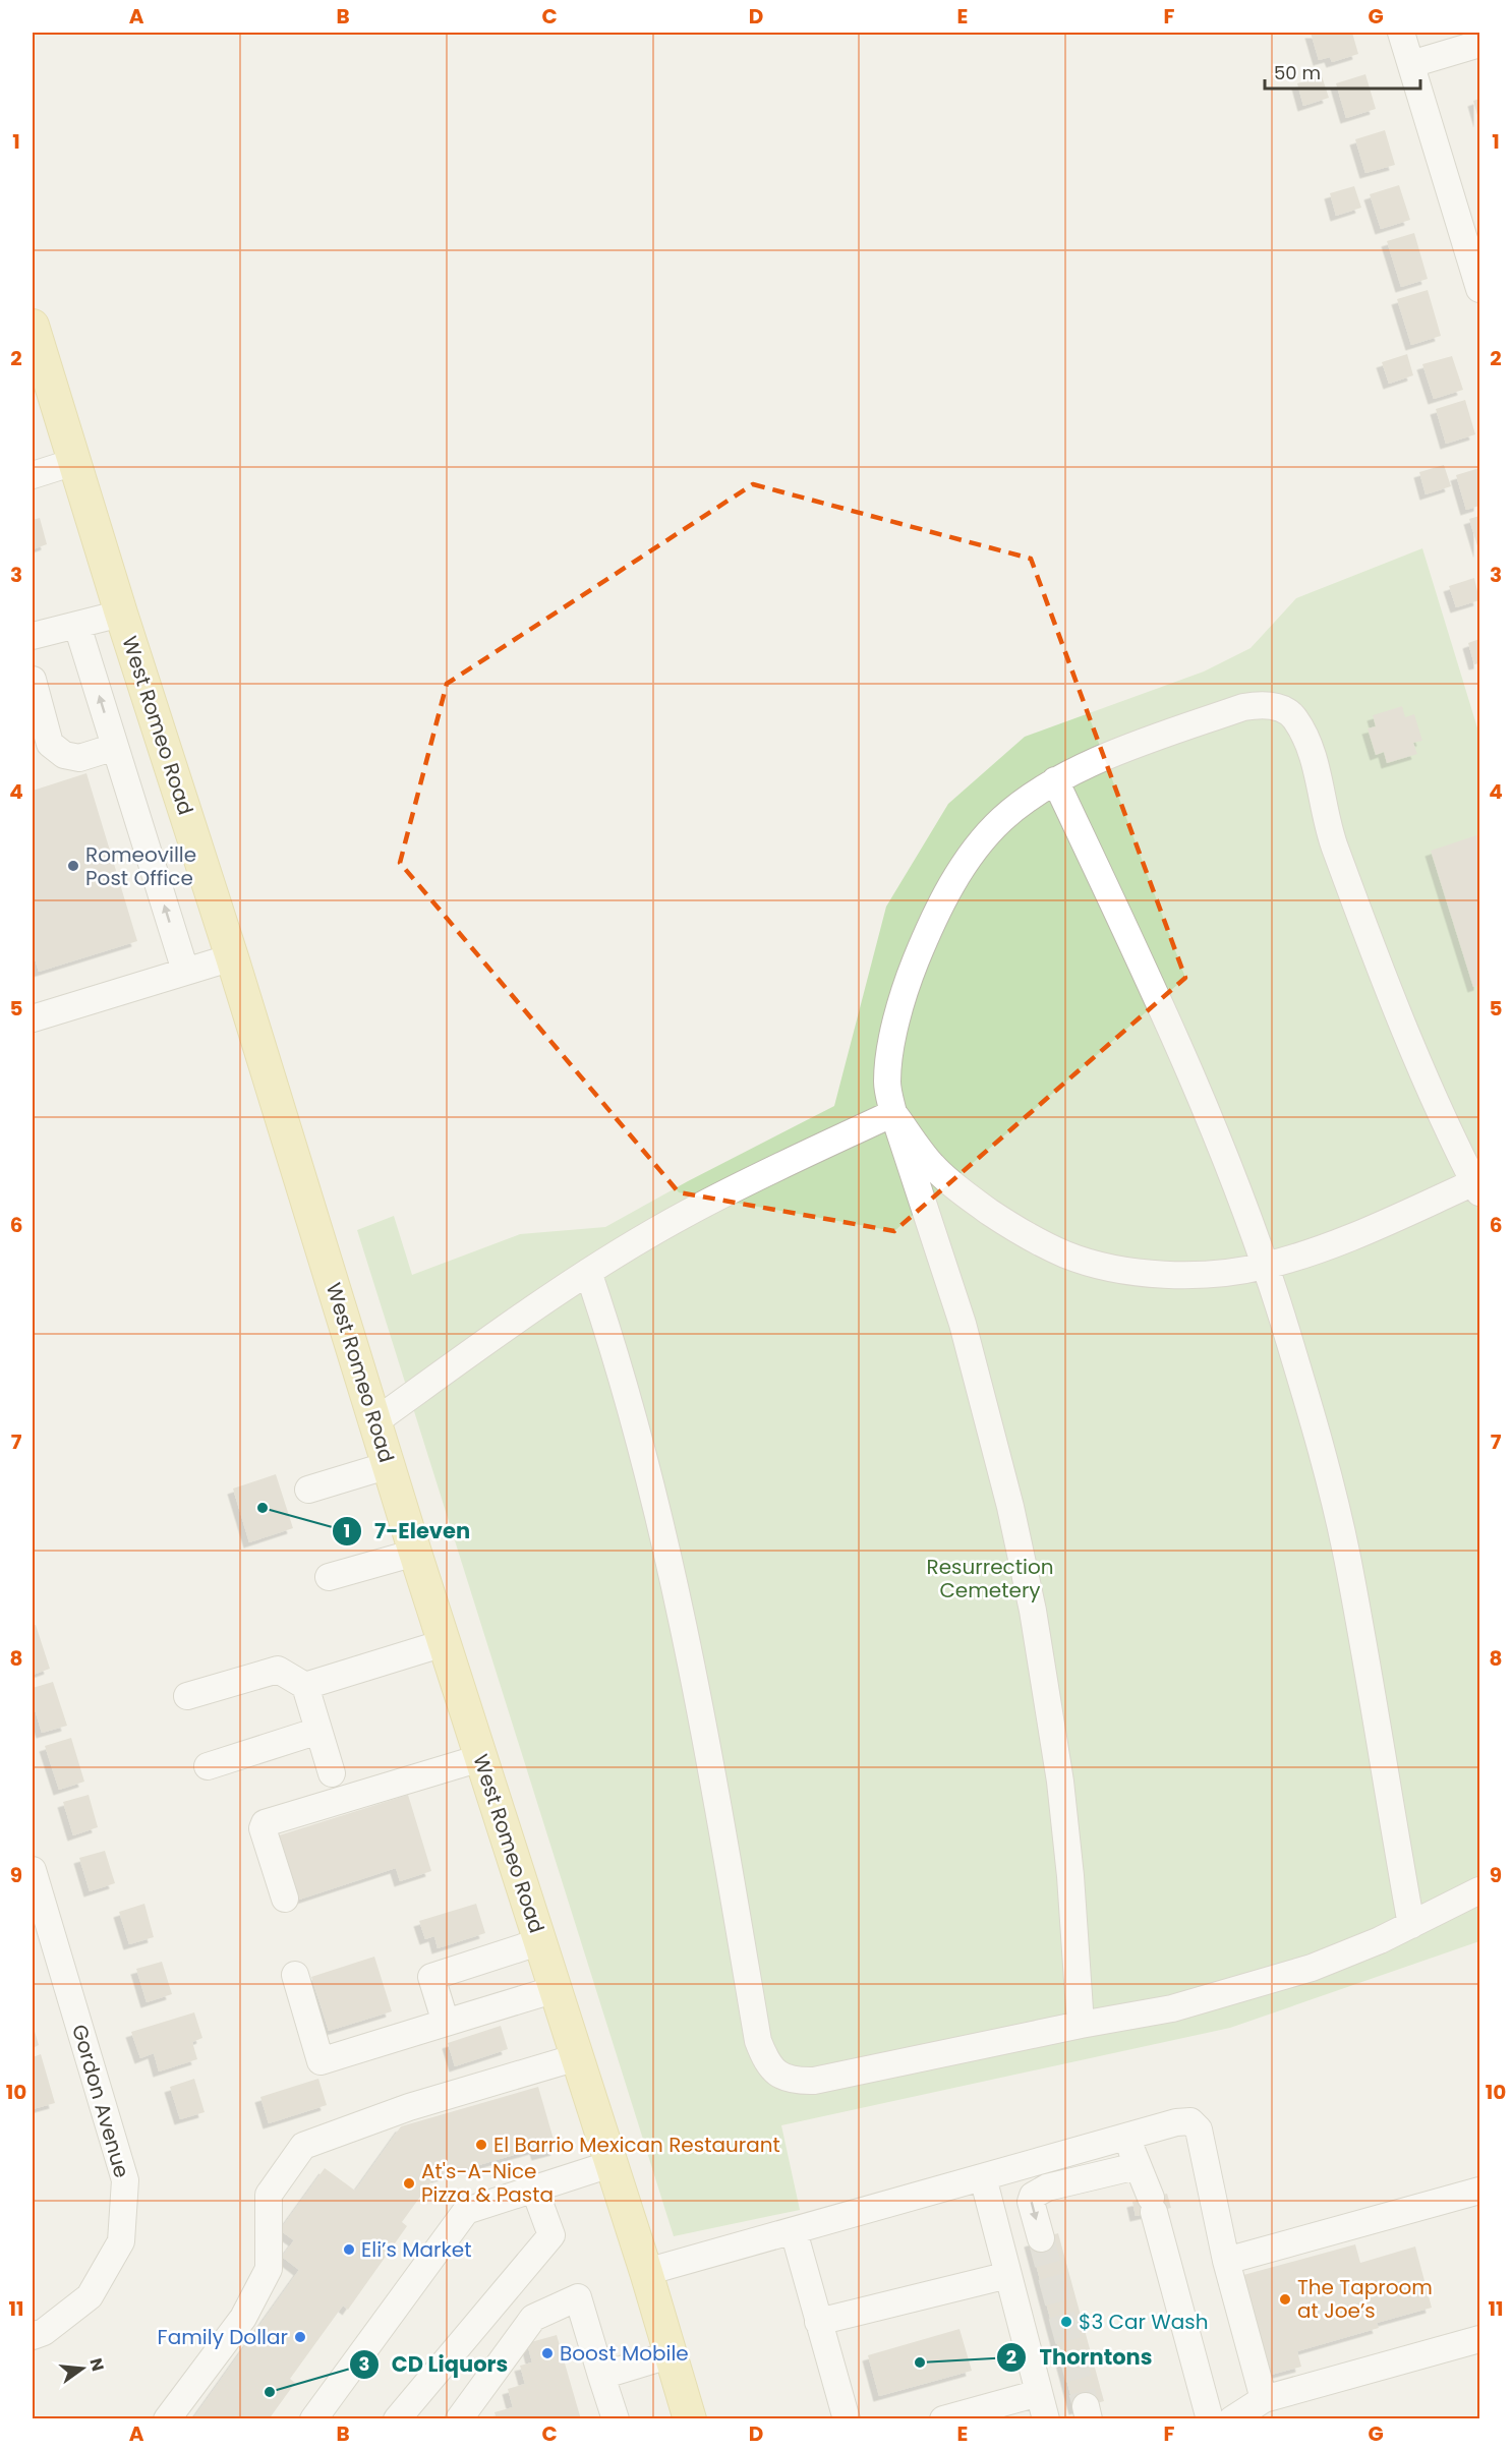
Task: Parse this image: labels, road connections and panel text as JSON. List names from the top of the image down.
{
  "streets": {
    "main road": ["West Romeo Road"],
    "street": ["Gordon Avenue"]
  },
  "parks": ["Resurrection Cemetery"],
  "places": [
    "Romeoville Post Office",
    "7-Eleven",
    "El Barrio Mexican Restaurant",
    "At's-A-Nice Pizza & Pasta",
    "Eli’s Market",
    "The Taproom at Joe’s",
    "$3 Car Wash",
    "Family Dollar",
    "Boost Mobile",
    "Thorntons",
    "CD Liquors"
  ],
  "scale_bar": "50 m",
  "north": "right",
  "grid": {
    "columns": [
      "A",
      "B",
      "C",
      "D",
      "E",
      "F",
      "G"
    ],
    "rows": [
      "1",
      "2",
      "3",
      "4",
      "5",
      "6",
      "7",
      "8",
      "9",
      "10",
      "11"
    ]
  }
}
